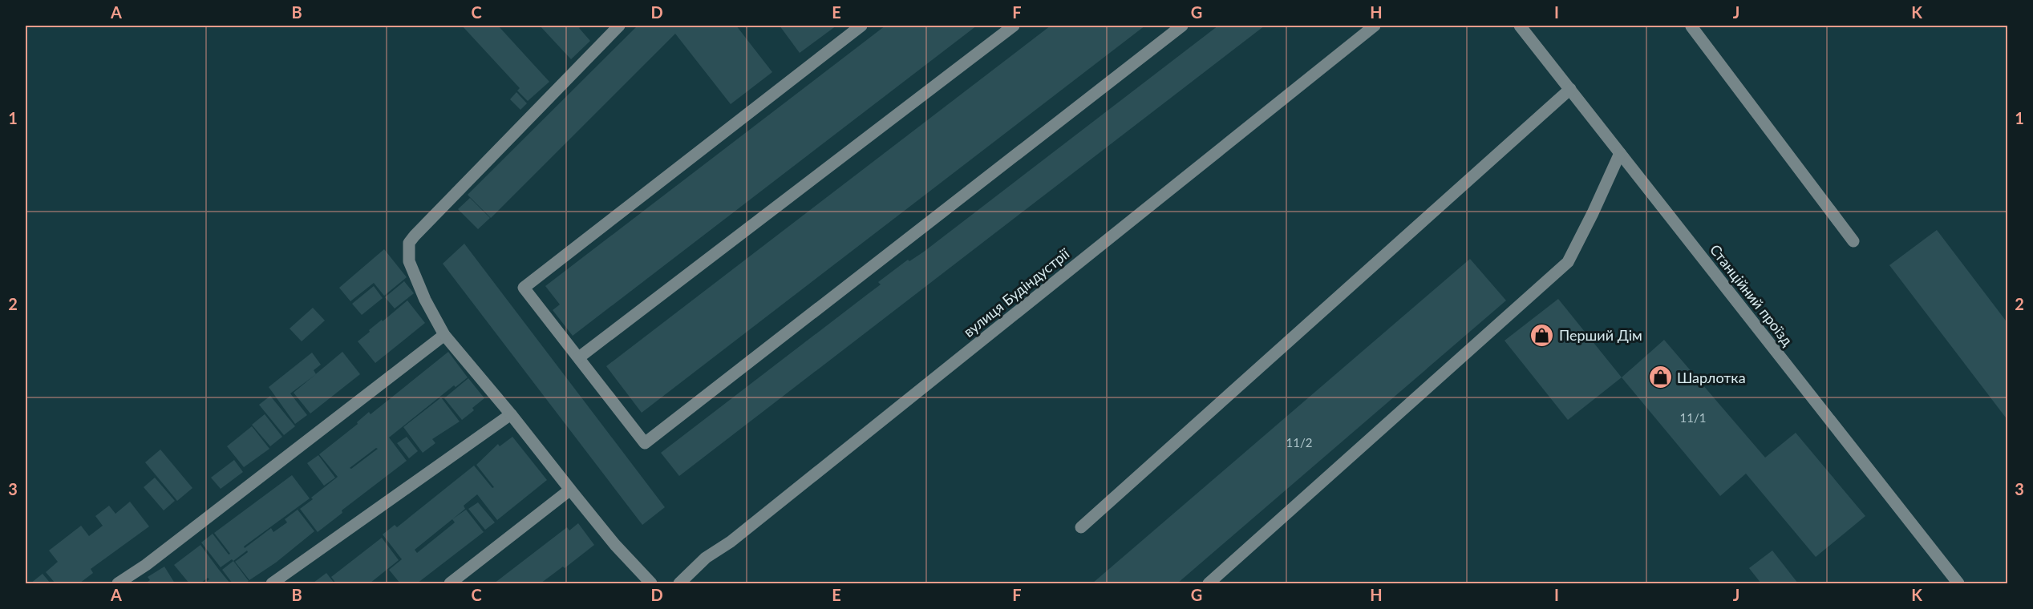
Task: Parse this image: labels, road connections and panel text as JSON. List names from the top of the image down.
{
  "streets": {
    "street": ["вулиця Будіндустрії", "Станційний проїзд"]
  },
  "places": {
    "shop": ["Перший Дім", "Шарлотка"]
  },
  "house_numbers": ["11/1", "11/2"],
  "grid": {
    "columns": [
      "A",
      "B",
      "C",
      "D",
      "E",
      "F",
      "G",
      "H",
      "I",
      "J",
      "K"
    ],
    "rows": ["1", "2", "3"]
  }
}
